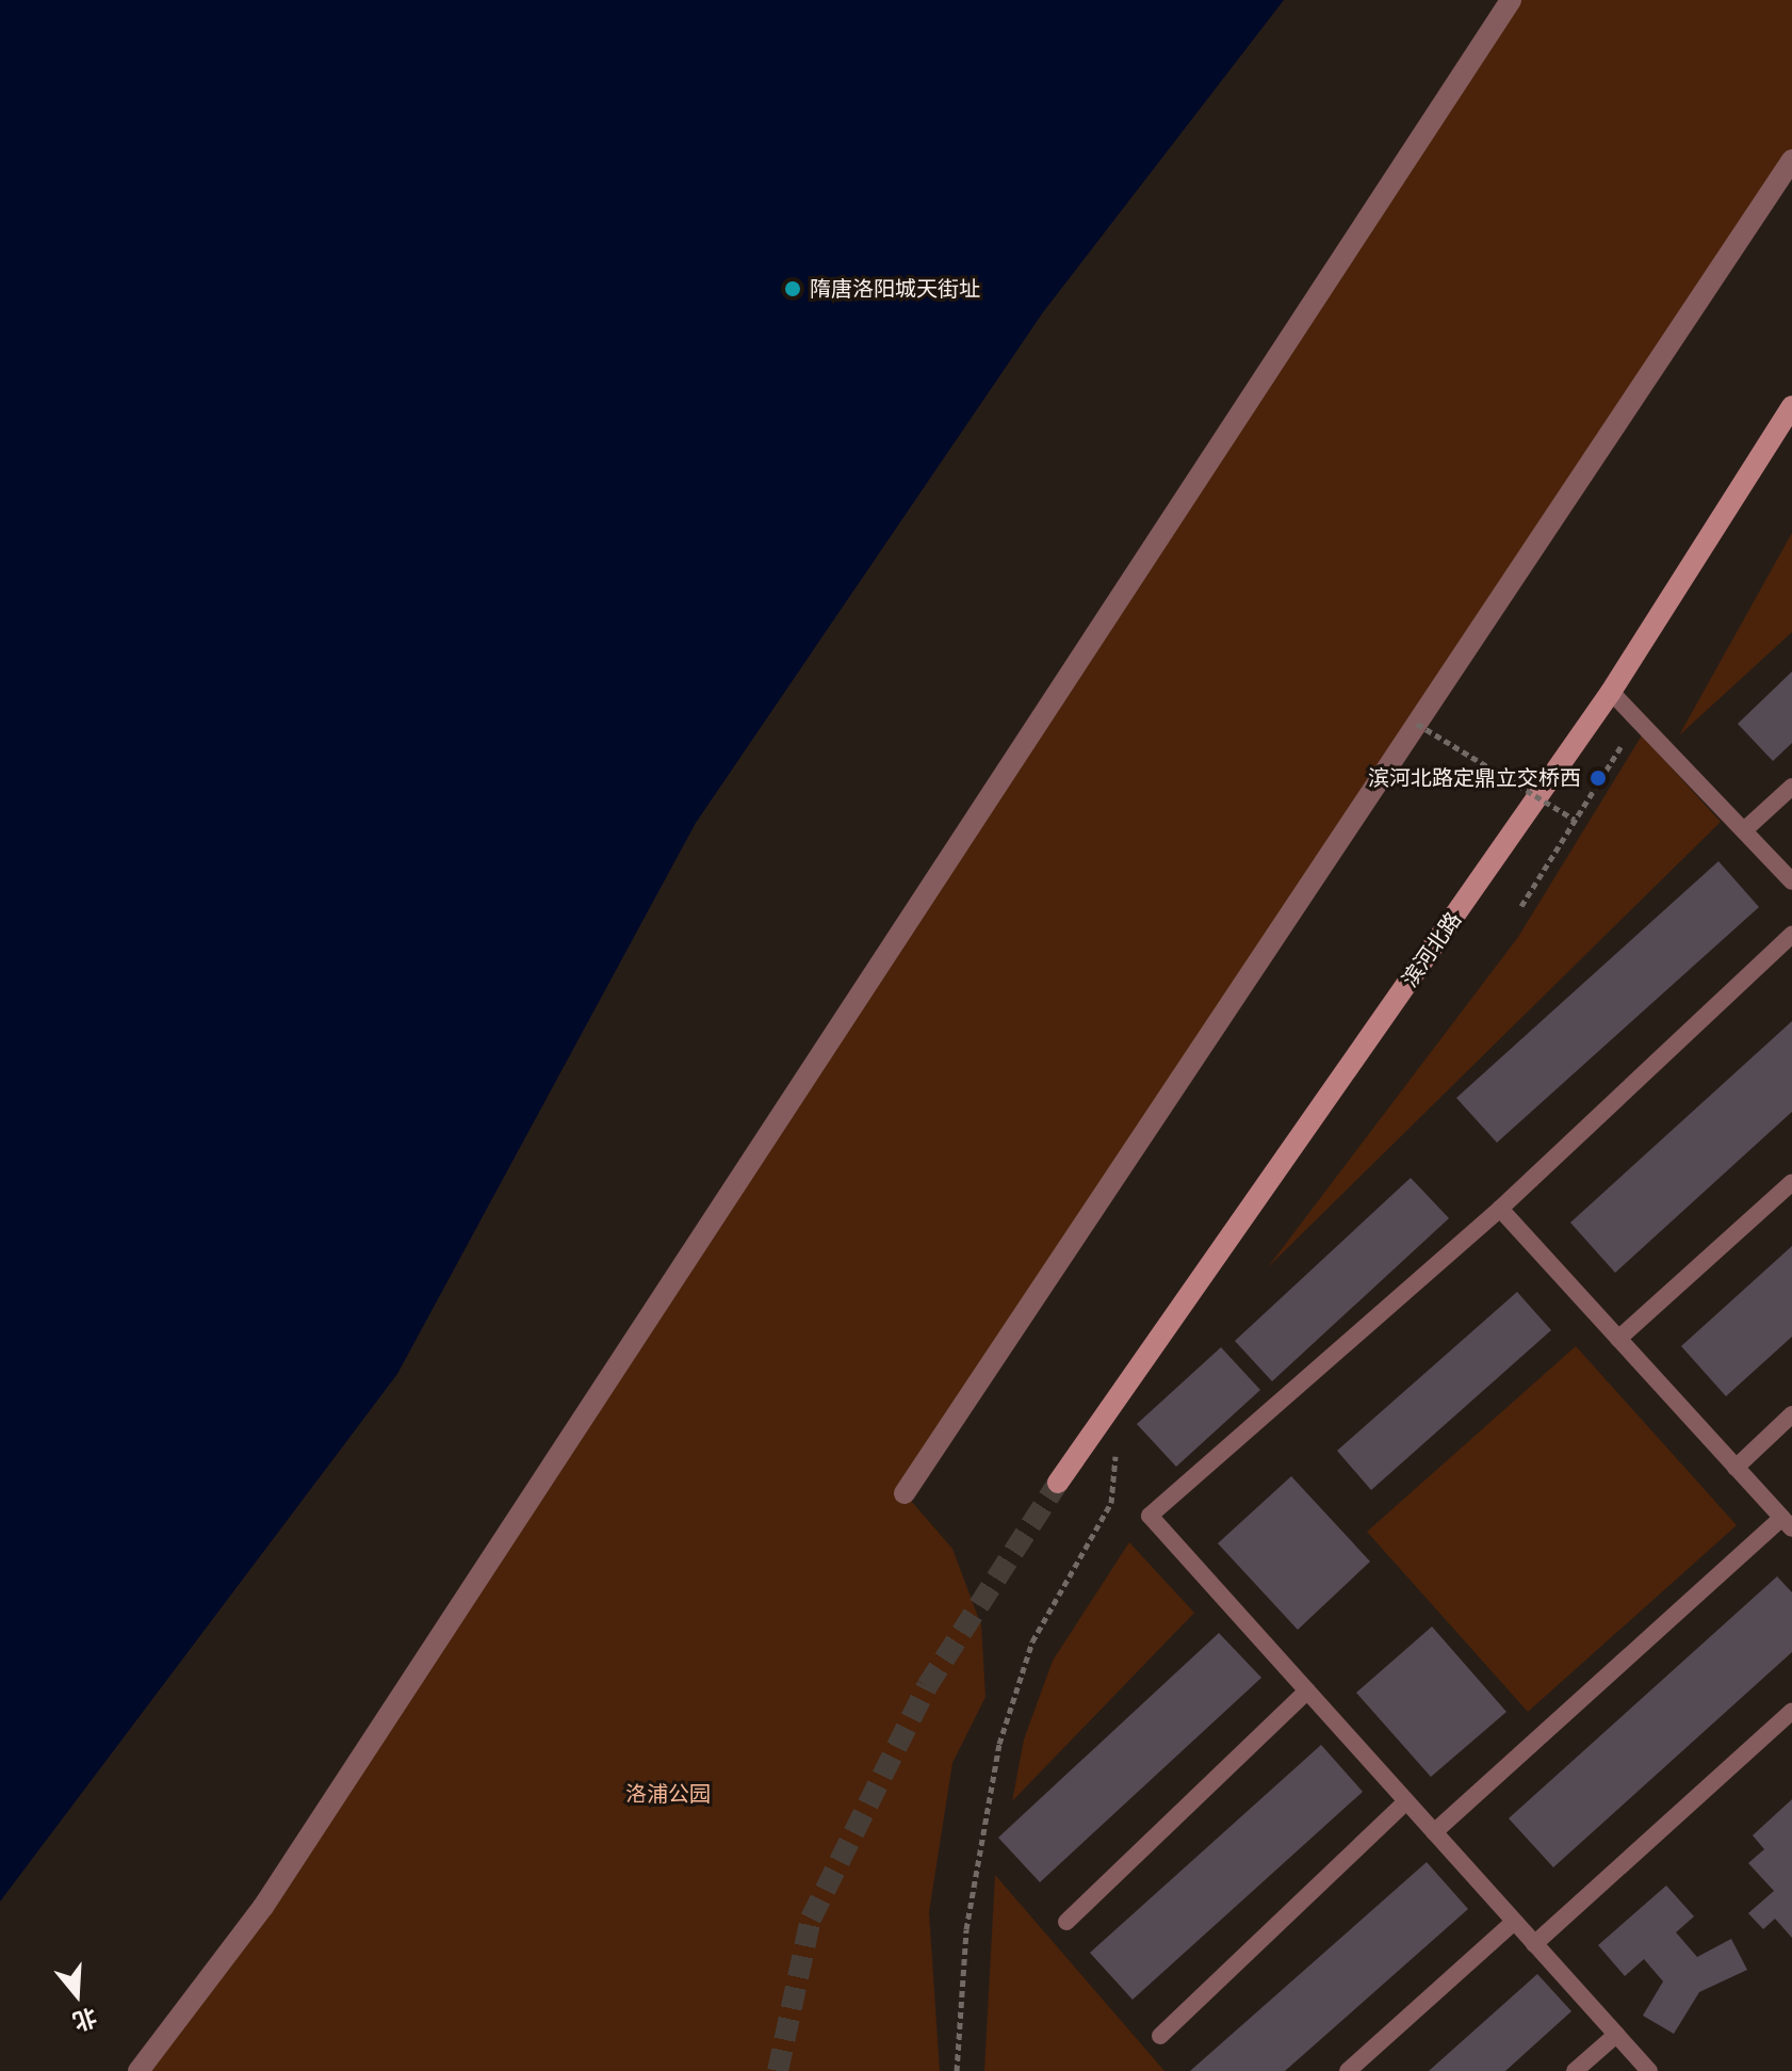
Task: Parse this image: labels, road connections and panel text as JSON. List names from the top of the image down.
{
  "streets": {
    "main road": ["滨河北路"]
  },
  "parks": ["洛浦公园"],
  "places": ["隋唐洛阳城天街址", "滨河北路定鼎立交桥西"],
  "north": "bottom"
}
